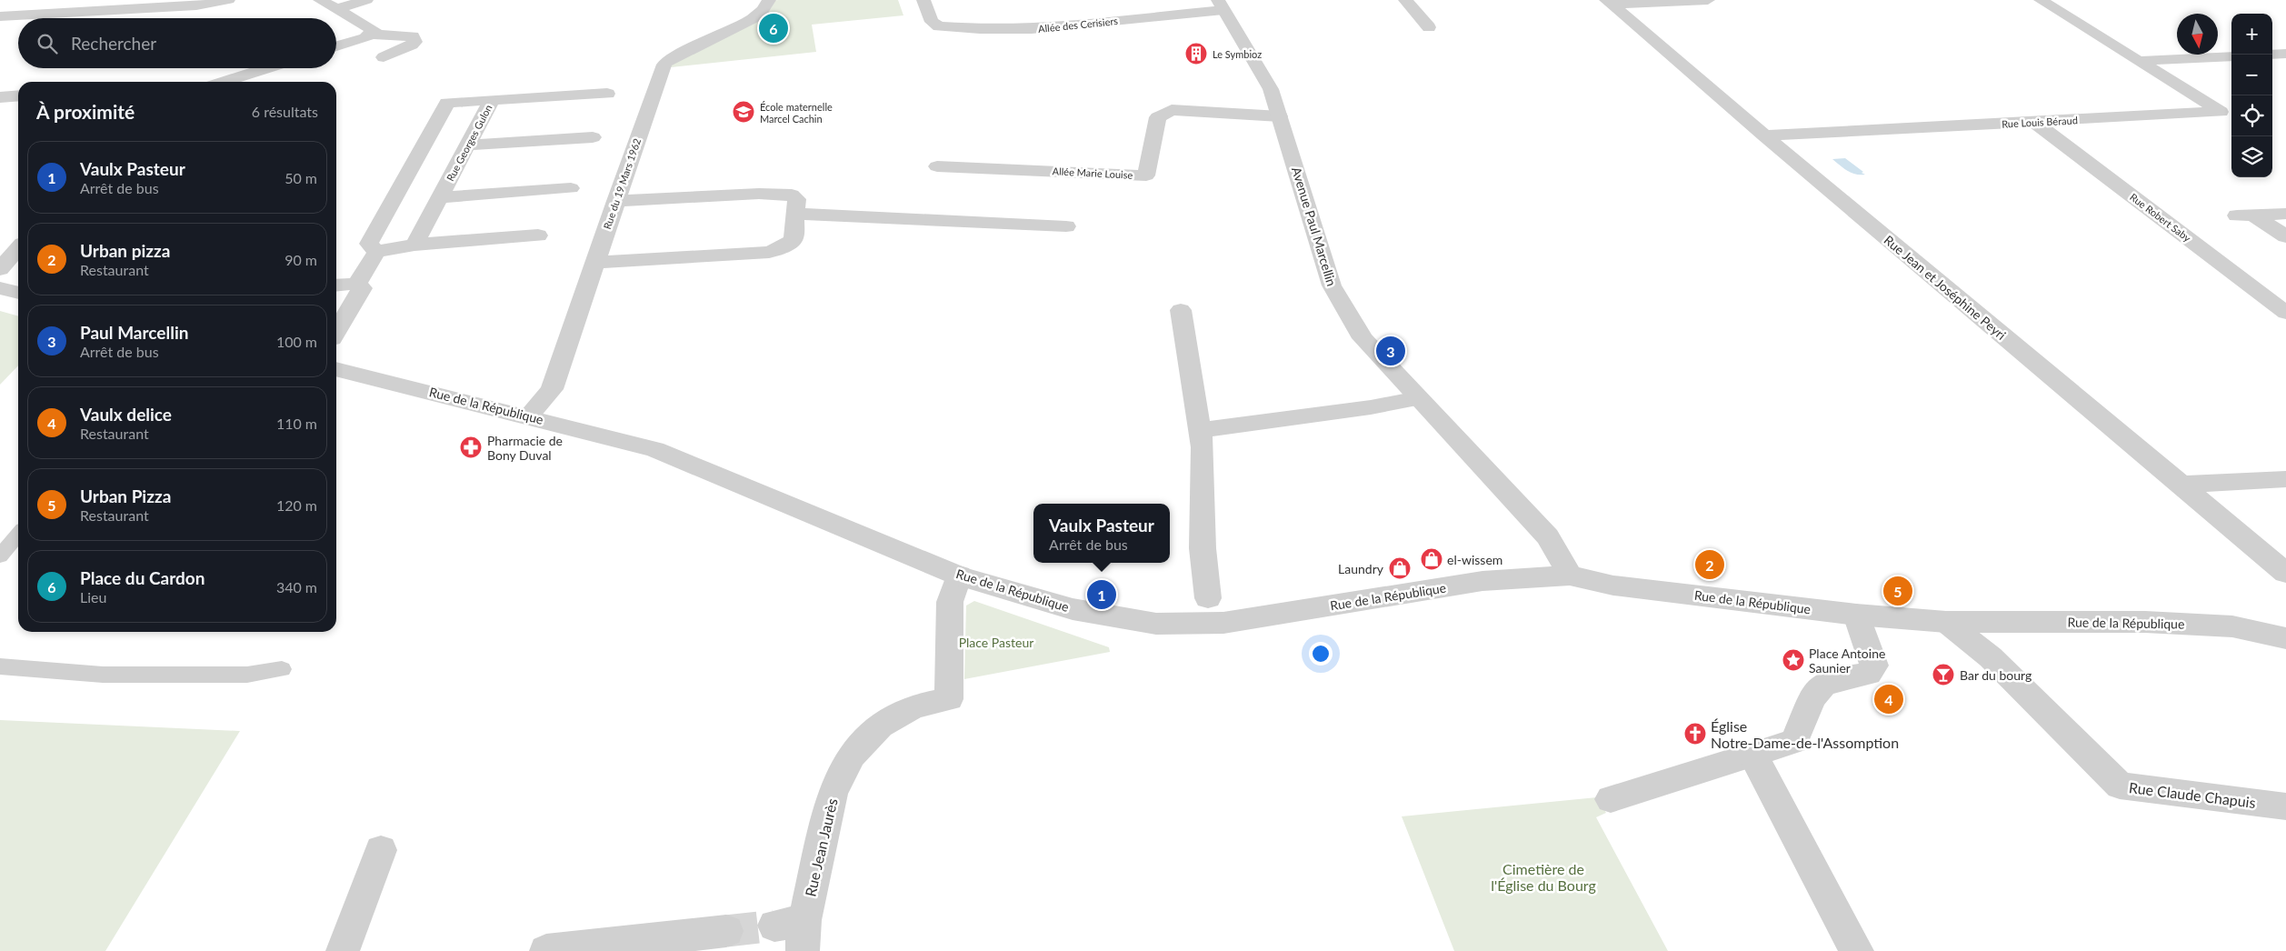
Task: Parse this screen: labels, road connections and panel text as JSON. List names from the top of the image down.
{
  "streets": {
    "street": [
      "Allée des Cerisiers",
      "Rue Louis Béraud",
      "Rue Georges Gulon",
      "Allée Marie Louise",
      "Rue du 19 Mars 1962",
      "Rue Robert Saby",
      "Avenue Paul Marcellin",
      "Rue Jean et Joséphine Peyri",
      "Rue de la République",
      "Rue Claude Chapuis",
      "Rue Jean Jaurès"
    ]
  },
  "crossings": [
    ["Allée des Cerisiers", "Avenue Paul Marcellin"],
    ["Rue Louis Béraud", "Rue Robert Saby"],
    ["Rue Louis Béraud", "Rue Jean et Joséphine Peyri"],
    ["Allée Marie Louise", "Avenue Paul Marcellin"],
    ["Rue du 19 Mars 1962", "Rue de la République"],
    ["Avenue Paul Marcellin", "Rue de la République"],
    ["Rue de la République", "Rue Claude Chapuis"],
    ["Rue de la République", "Rue Jean Jaurès"]
  ],
  "parks": ["Place Pasteur", "Cimetière de l'Église du Bourg"],
  "places": {
    "building": ["Le Symbioz"],
    "school or university": ["École maternelle Marcel Cachin"],
    "pharmacy": ["Pharmacie de Bony Duval"],
    "shop": ["el-wissem", "Laundry"],
    "place": ["Place Antoine Saunier"],
    "bar": ["Bar du bourg"],
    "church": ["Église Notre-Dame-de-l'Assomption"]
  },
  "north": "bottom",
  "page": {
    "pins": [
      "6",
      "3",
      "2",
      "5",
      "1",
      "4"
    ],
    "map_buttons": ["+", "−"],
    "search": "Rechercher",
    "heading": ["À proximité", "6 résultats"],
    "list": [
      {
        "mark": "1",
        "name": "Vaulx Pasteur",
        "note": "Arrêt de bus",
        "value": "50 m"
      },
      {
        "mark": "2",
        "name": "Urban pizza",
        "note": "Restaurant",
        "value": "90 m"
      },
      {
        "mark": "3",
        "name": "Paul Marcellin",
        "note": "Arrêt de bus",
        "value": "100 m"
      },
      {
        "mark": "4",
        "name": "Vaulx delice",
        "note": "Restaurant",
        "value": "110 m"
      },
      {
        "mark": "5",
        "name": "Urban Pizza",
        "note": "Restaurant",
        "value": "120 m"
      },
      {
        "mark": "6",
        "name": "Place du Cardon",
        "note": "Lieu",
        "value": "340 m"
      }
    ],
    "popup": ["Vaulx Pasteur", "Arrêt de bus"]
  }
}
